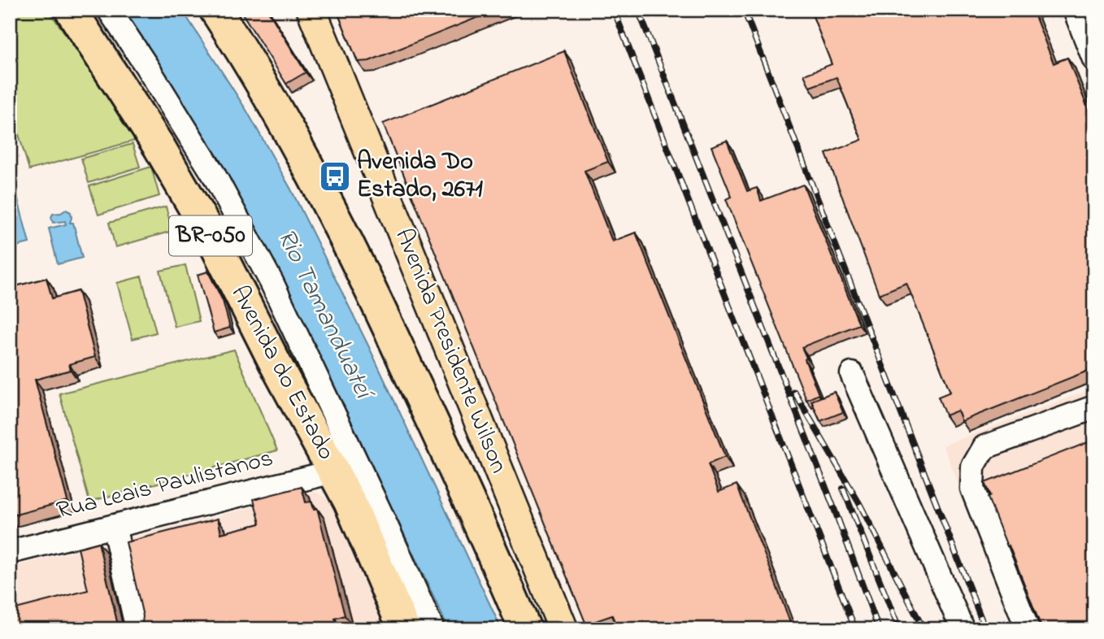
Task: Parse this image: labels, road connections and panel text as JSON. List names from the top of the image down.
{
  "streets": {
    "highway": ["BR-050", "Avenida do Estado"],
    "main road": ["Avenida Presidente Wilson"],
    "street": ["Rua Leais Paulistanos"]
  },
  "crossings": [
    ["Avenida do Estado", "Rua Leais Paulistanos"]
  ],
  "water": ["Rio Tamanduateí"],
  "places": {
    "bus stop": ["Avenida Do Estado, 2671"]
  }
}
